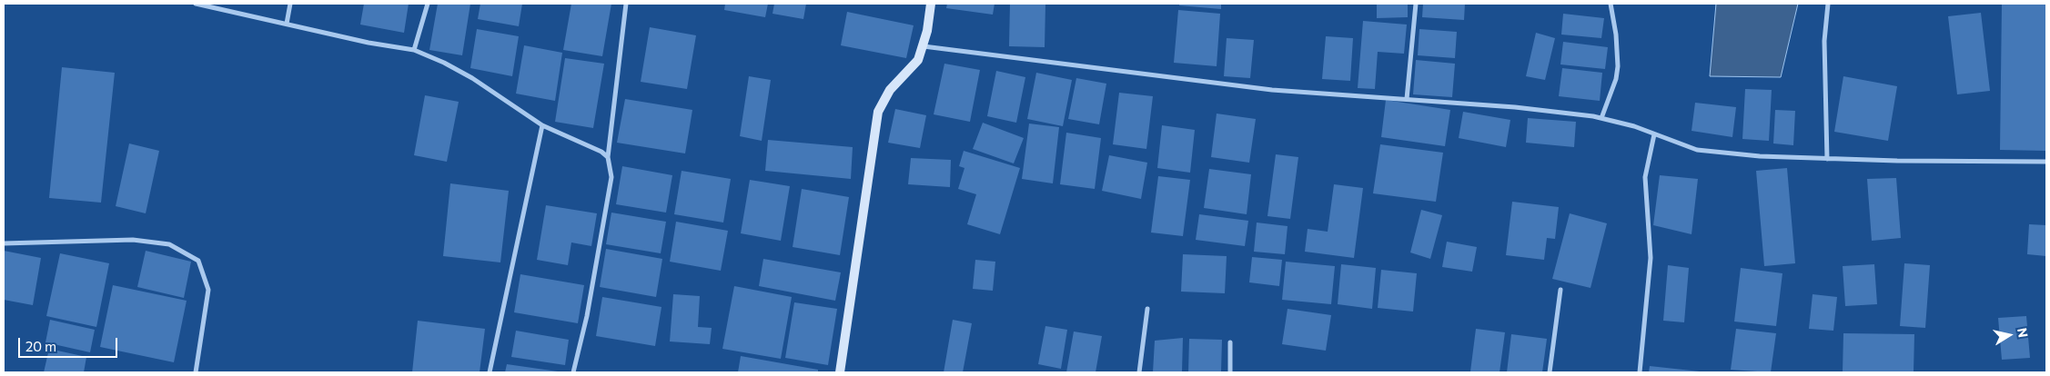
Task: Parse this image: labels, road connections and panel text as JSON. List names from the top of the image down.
{
  "scale_bar": "20 m",
  "north": "right"
}
